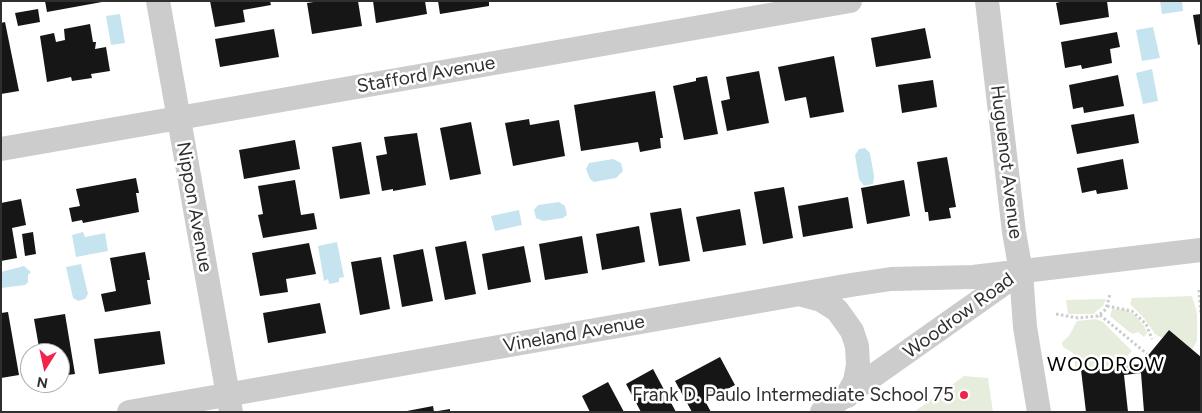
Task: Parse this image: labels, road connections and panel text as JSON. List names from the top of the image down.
{
  "streets": {
    "street": [
      "Stafford Avenue",
      "Huguenot Avenue",
      "Nippon Avenue",
      "Woodrow Road",
      "Vineland Avenue"
    ]
  },
  "crossings": [
    ["Stafford Avenue", "Nippon Avenue"],
    ["Huguenot Avenue", "Woodrow Road"],
    ["Huguenot Avenue", "Vineland Avenue"],
    ["Nippon Avenue", "Vineland Avenue"],
    ["Woodrow Road", "Vineland Avenue"]
  ],
  "districts": ["WOODROW"],
  "places": ["Frank D. Paulo Intermediate School 75"],
  "north": "bottom"
}
